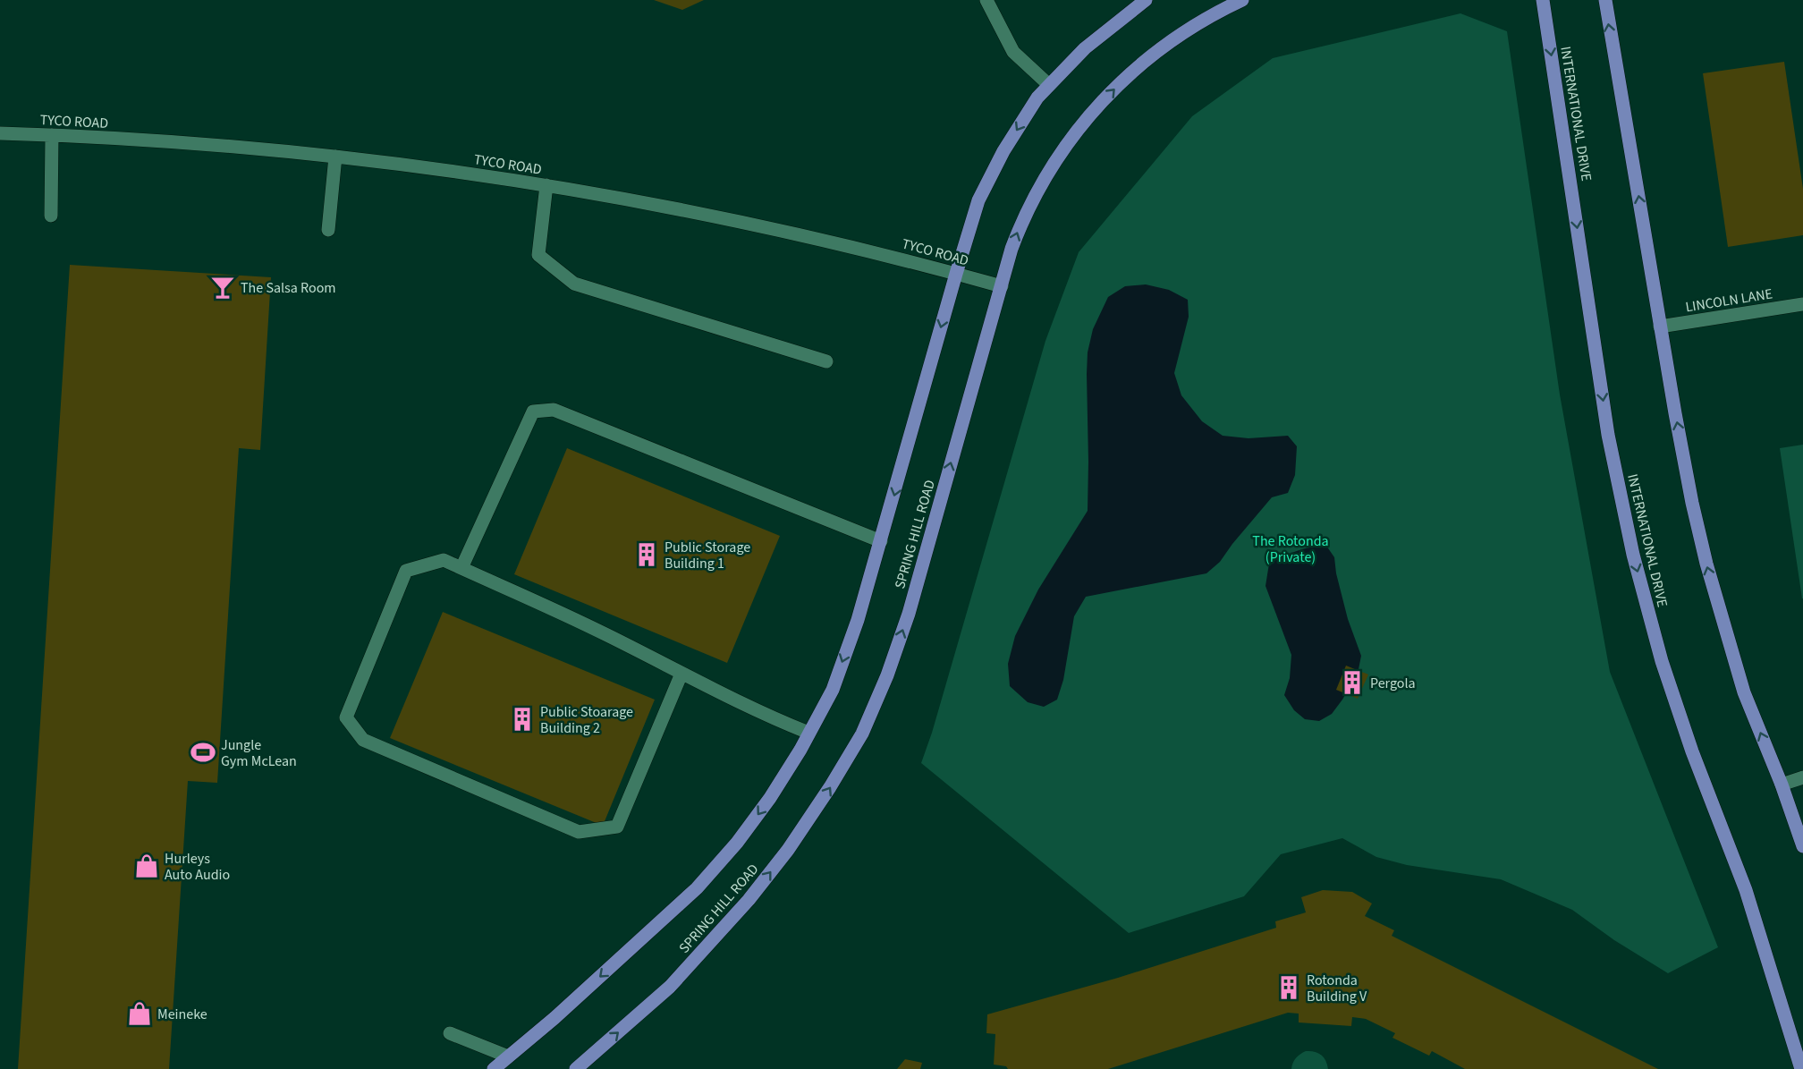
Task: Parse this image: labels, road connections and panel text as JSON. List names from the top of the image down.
{
  "streets": {
    "main road": ["INTERNATIONAL DRIVE", "SPRING HILL ROAD"],
    "street": ["TYCO ROAD", "LINCOLN LANE"]
  },
  "crossings": [
    ["TYCO ROAD", "SPRING HILL ROAD"]
  ],
  "parks": ["The Rotonda (Private)"],
  "places": {
    "bar": ["The Salsa Room"],
    "building": [
      "Public Storage Building 1",
      "Pergola",
      "Public Stoarage Building 2",
      "Rotonda Building V"
    ],
    "sports": ["Jungle Gym McLean"],
    "shop": ["Hurleys Auto Audio", "Meineke"]
  }
}
